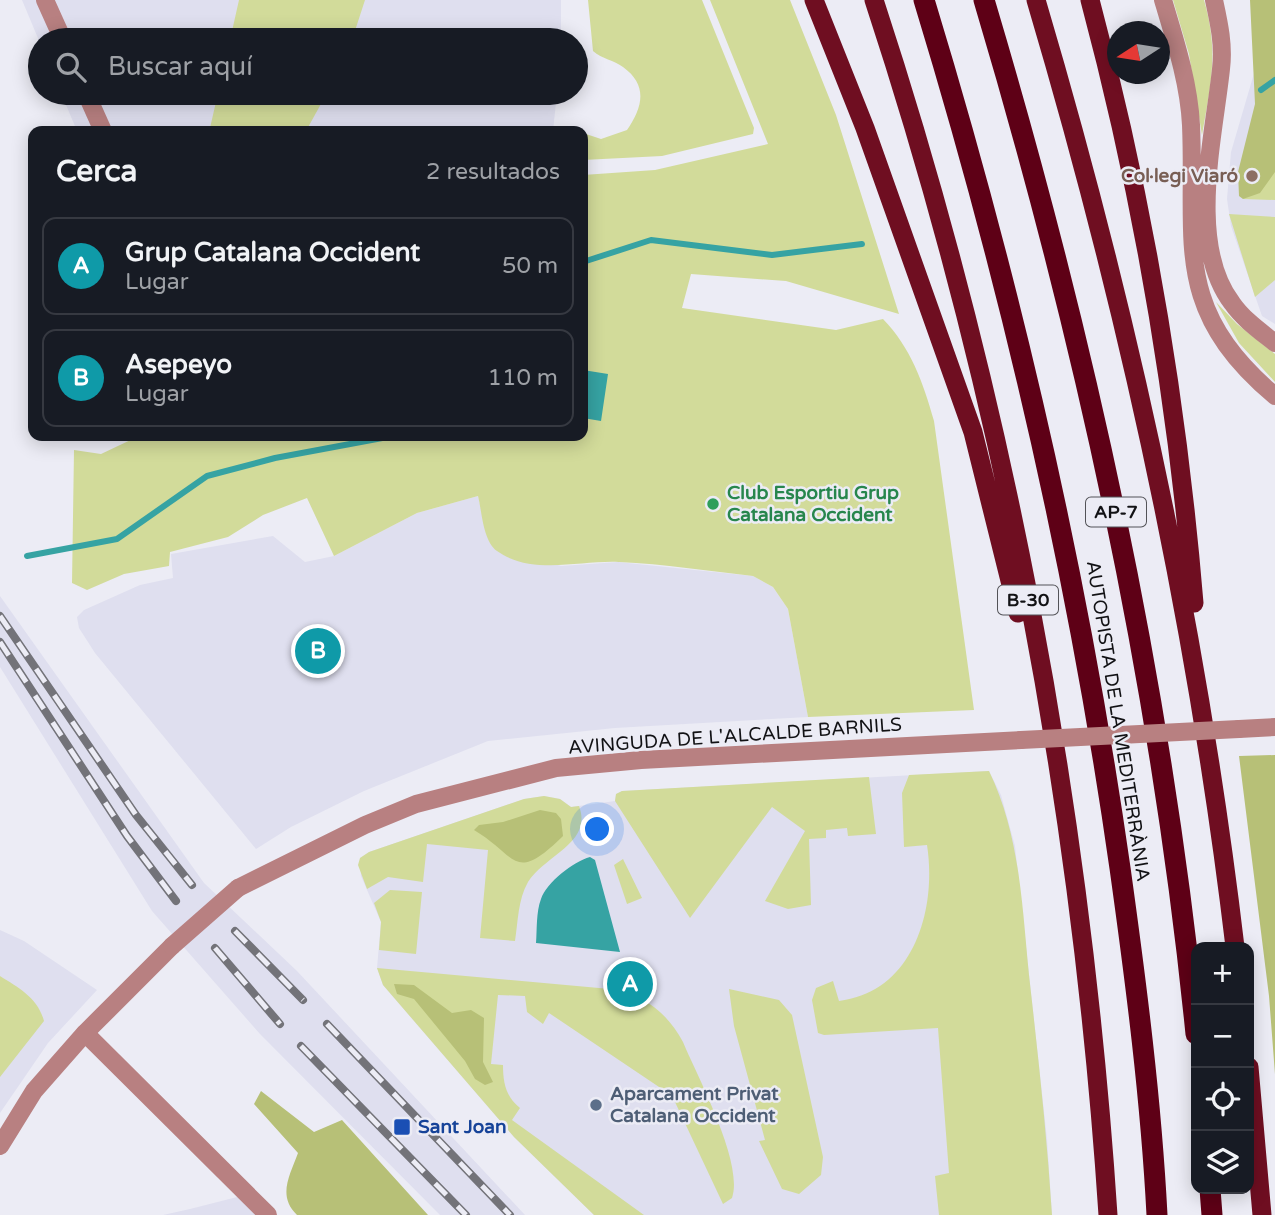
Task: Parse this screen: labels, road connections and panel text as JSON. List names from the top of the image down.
{
  "streets": {
    "highway": ["AP-7", "B-30", "AUTOPISTA DE LA MEDITERRÀNIA"],
    "street": ["AVINGUDA DE L'ALCALDE BARNILS"]
  },
  "places": {
    "other": ["Col·legi Viaró", "Club Esportiu Grup Catalana Occident", "Aparcament Privat Catalana Occident"],
    "transit": ["Sant Joan"]
  },
  "north": "left",
  "page": {
    "search": "Buscar aquí",
    "heading": ["Cerca", "2 resultados"],
    "list": [
      {
        "mark": "A",
        "name": "Grup Catalana Occident",
        "note": "Lugar",
        "value": "50 m"
      },
      {
        "mark": "B",
        "name": "Asepeyo",
        "note": "Lugar",
        "value": "110 m"
      }
    ],
    "pins": ["B", "A"],
    "map_buttons": ["+", "−"]
  }
}
